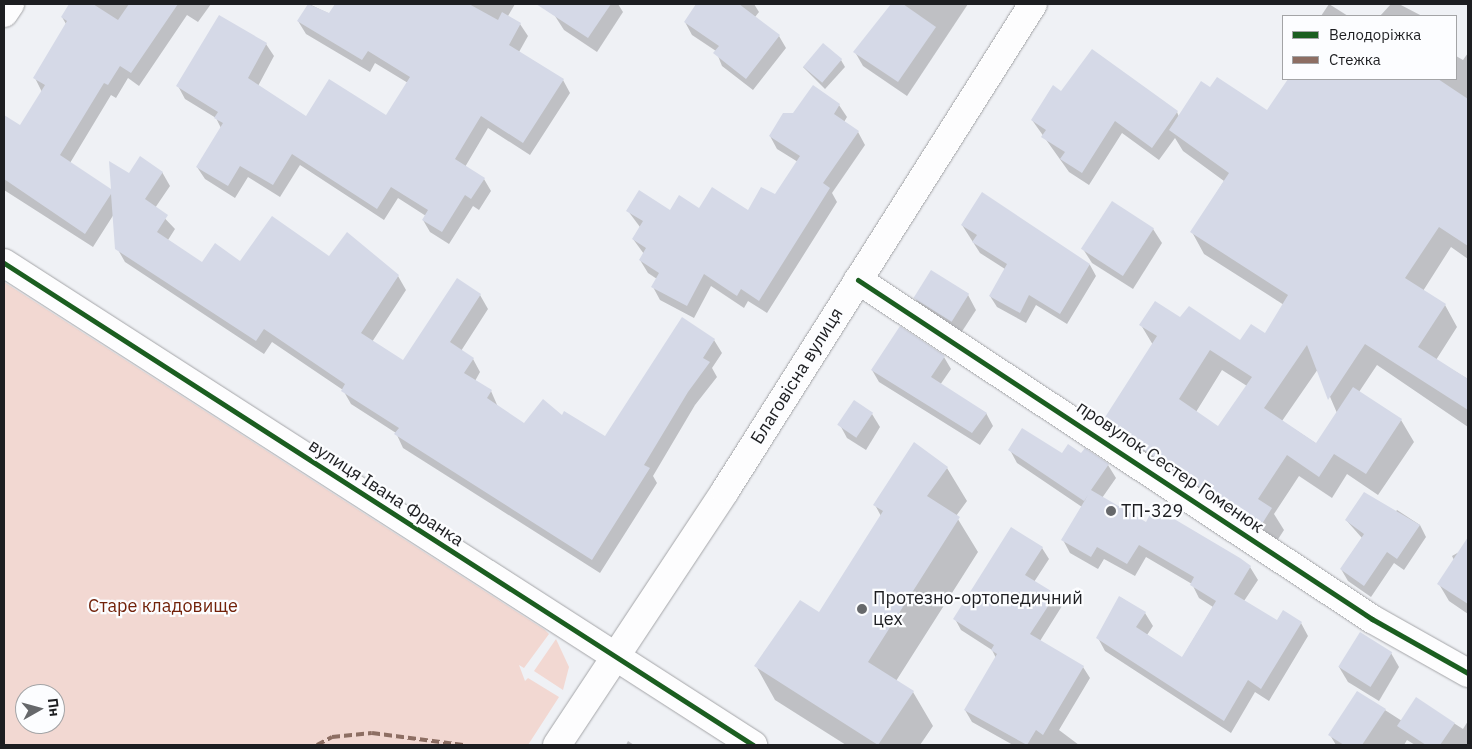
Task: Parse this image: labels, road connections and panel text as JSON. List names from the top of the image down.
{
  "streets": {
    "street": ["Благовісна вулиця", "провулок Сестер Гоменюк", "вулиця Івана Франка"]
  },
  "crossings": [
    ["Благовісна вулиця", "провулок Сестер Гоменюк"],
    ["Благовісна вулиця", "вулиця Івана Франка"]
  ],
  "parks": ["Старе кладовище"],
  "places": ["ТП-329", "Протезно-ортопедичний цех"],
  "legend": ["Велодоріжка", "Стежка"],
  "north": "right"
}
